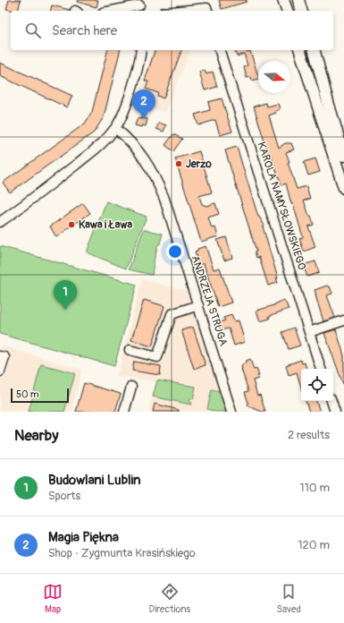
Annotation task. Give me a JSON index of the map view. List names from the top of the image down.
{
  "streets": {
    "street": ["KAROLA NAMYSŁOWSKIEGO", "ANDRZEJA STRUGA"]
  },
  "places": ["Jerzo", "Kawa i Ława"],
  "scale_bar": "50 m",
  "north": "right",
  "page": {
    "search": "Search here",
    "pins": ["2", "1"],
    "scale": "50 m",
    "heading": ["Nearby", "2 results"],
    "list": [
      {
        "mark": "1",
        "name": "Budowlani Lublin",
        "note": "Sports",
        "value": "110 m"
      },
      {
        "mark": "2",
        "name": "Magia Piękna",
        "note": "Shop · Zygmunta Krasińskiego",
        "value": "120 m"
      }
    ],
    "nav": ["Map", "Directions", "Saved"]
  }
}
